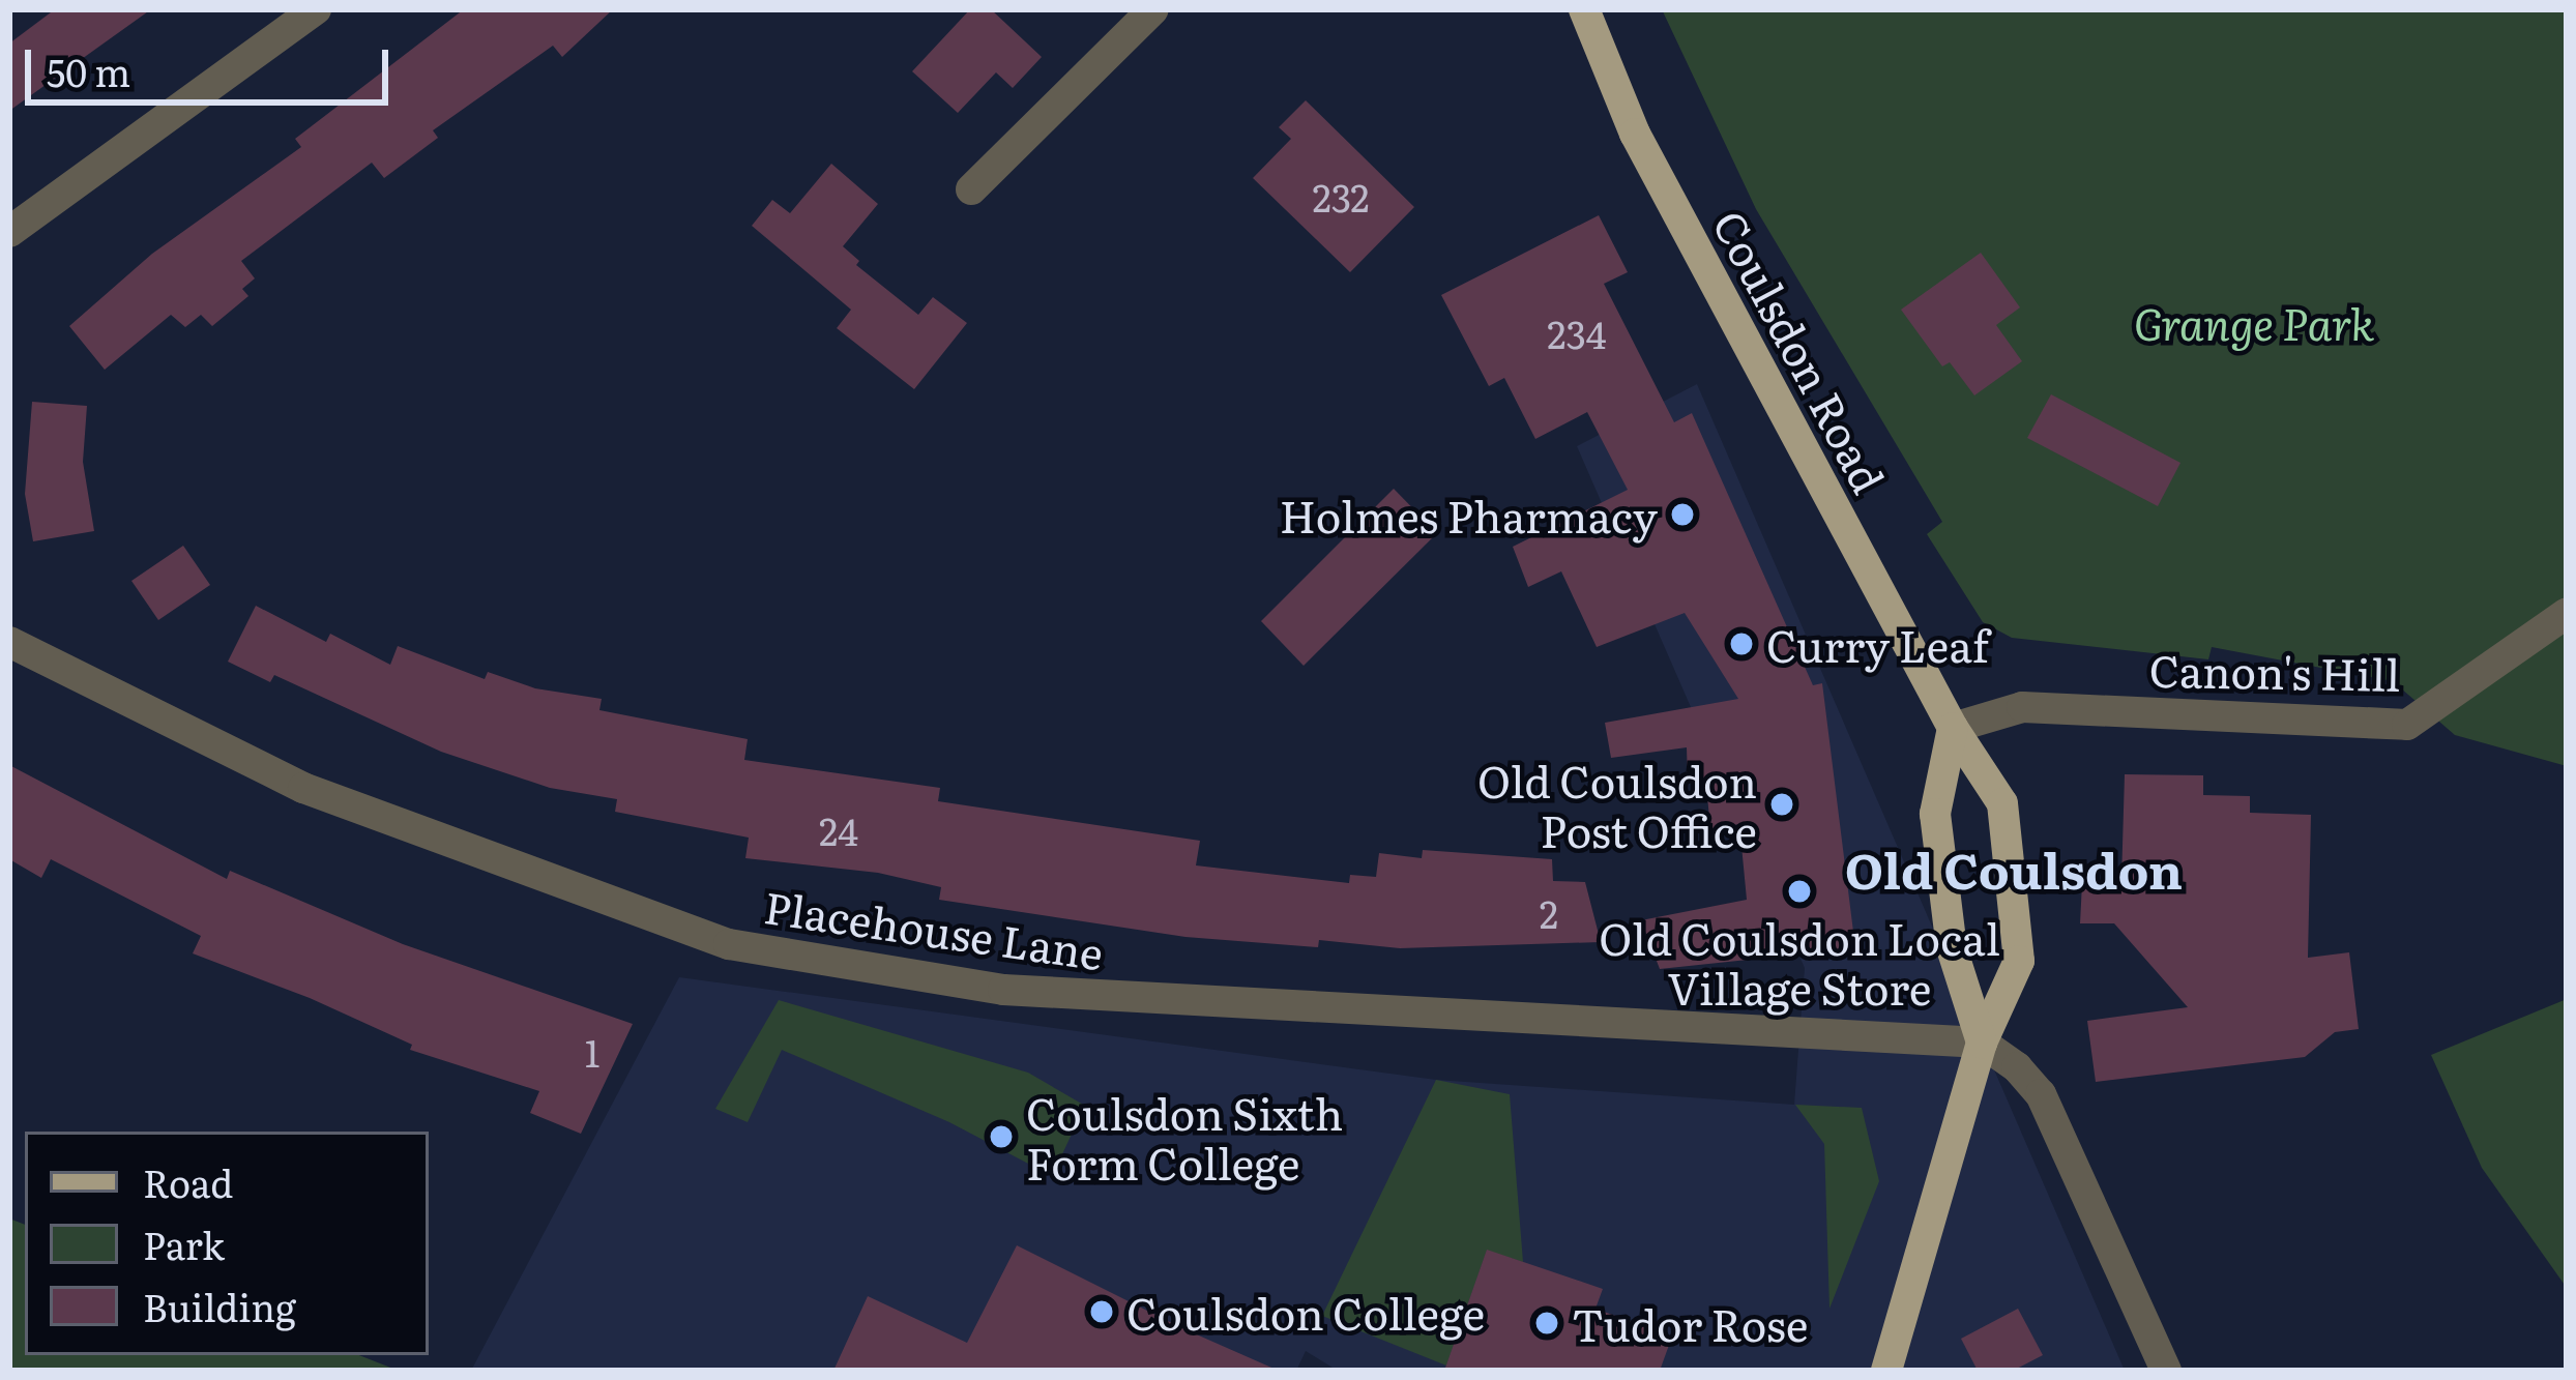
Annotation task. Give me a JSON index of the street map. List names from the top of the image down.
{
  "streets": {
    "main road": ["Coulsdon Road"],
    "street": ["Canon's Hill", "Placehouse Lane"]
  },
  "crossings": [
    ["Coulsdon Road", "Canon's Hill"],
    ["Coulsdon Road", "Placehouse Lane"]
  ],
  "districts": ["Old Coulsdon"],
  "parks": ["Grange Park"],
  "places": [
    "Holmes Pharmacy",
    "Curry Leaf",
    "Old Coulsdon Post Office",
    "Old Coulsdon Local Village Store",
    "Coulsdon Sixth Form College",
    "Coulsdon College",
    "Tudor Rose"
  ],
  "house_numbers": [
    "232",
    "234",
    "24",
    "2",
    "1"
  ],
  "legend": ["Road", "Park", "Building"],
  "scale_bar": "50 m"
}
